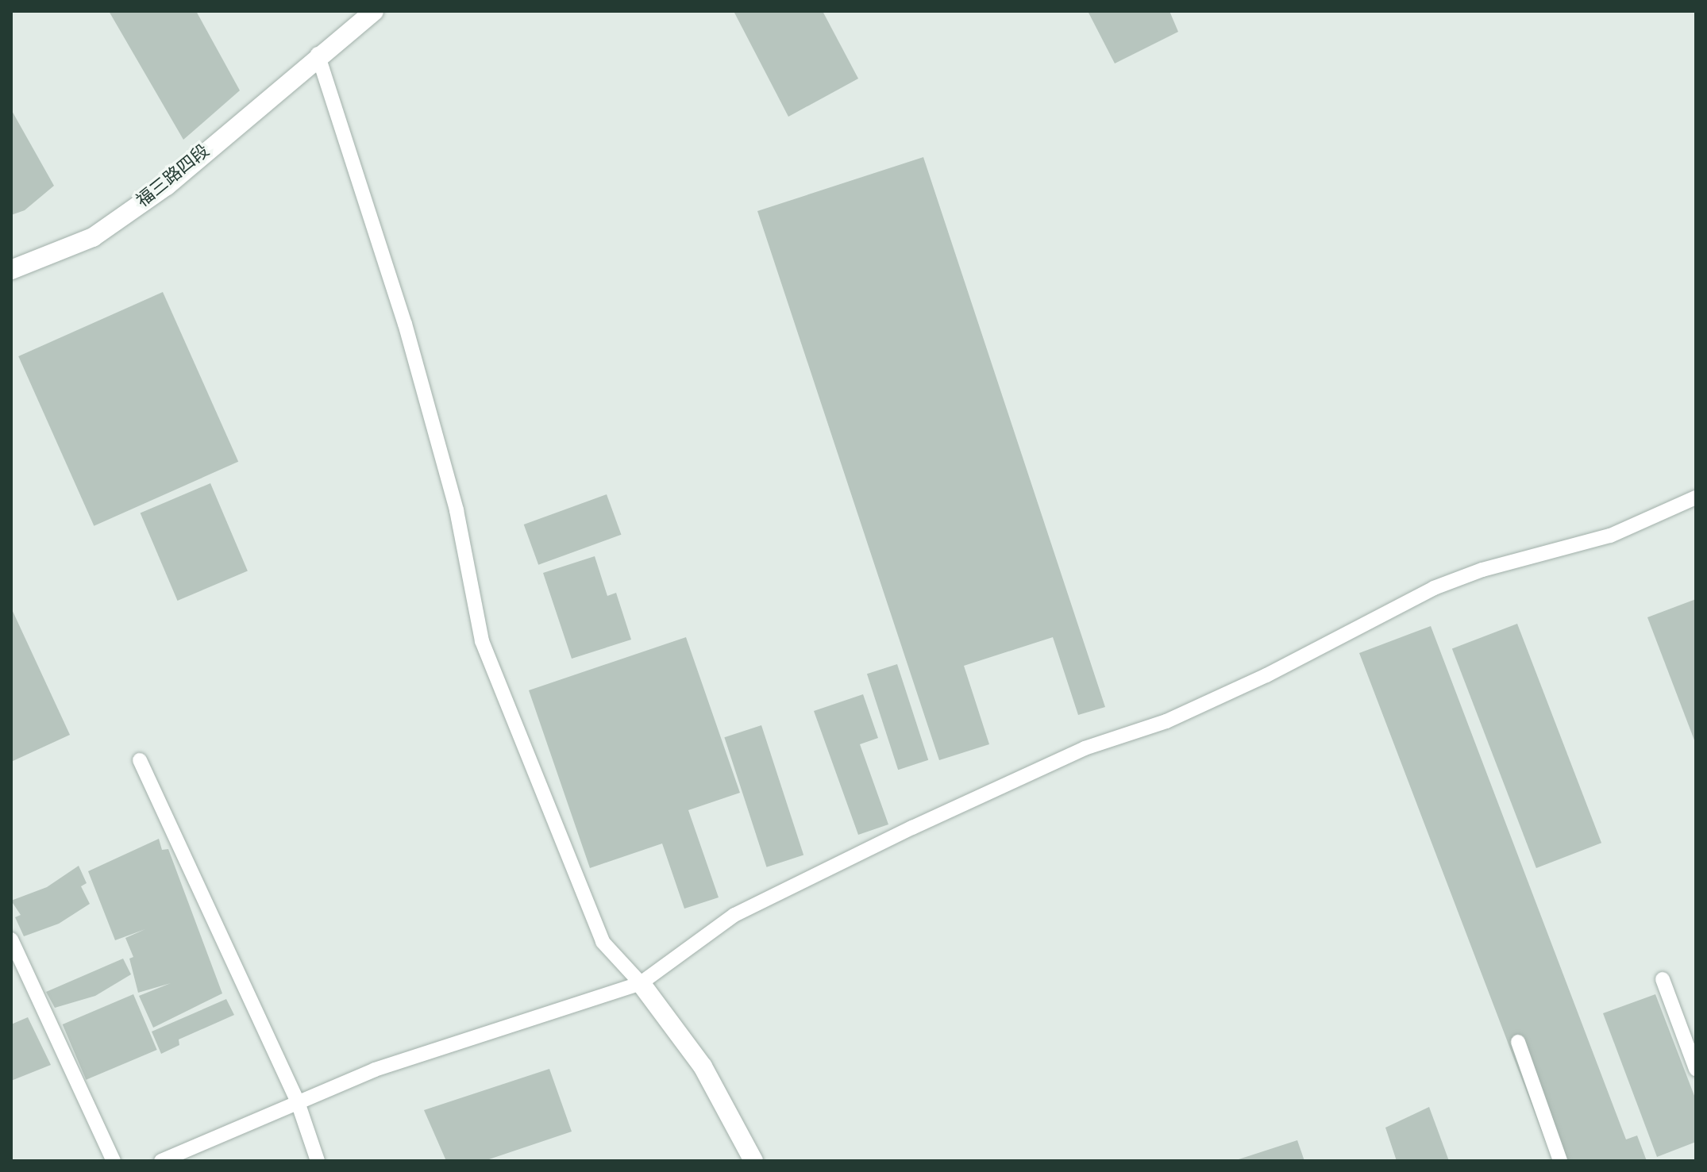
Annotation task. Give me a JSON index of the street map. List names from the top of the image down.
{
  "streets": {
    "street": ["福三路四段"]
  }
}
